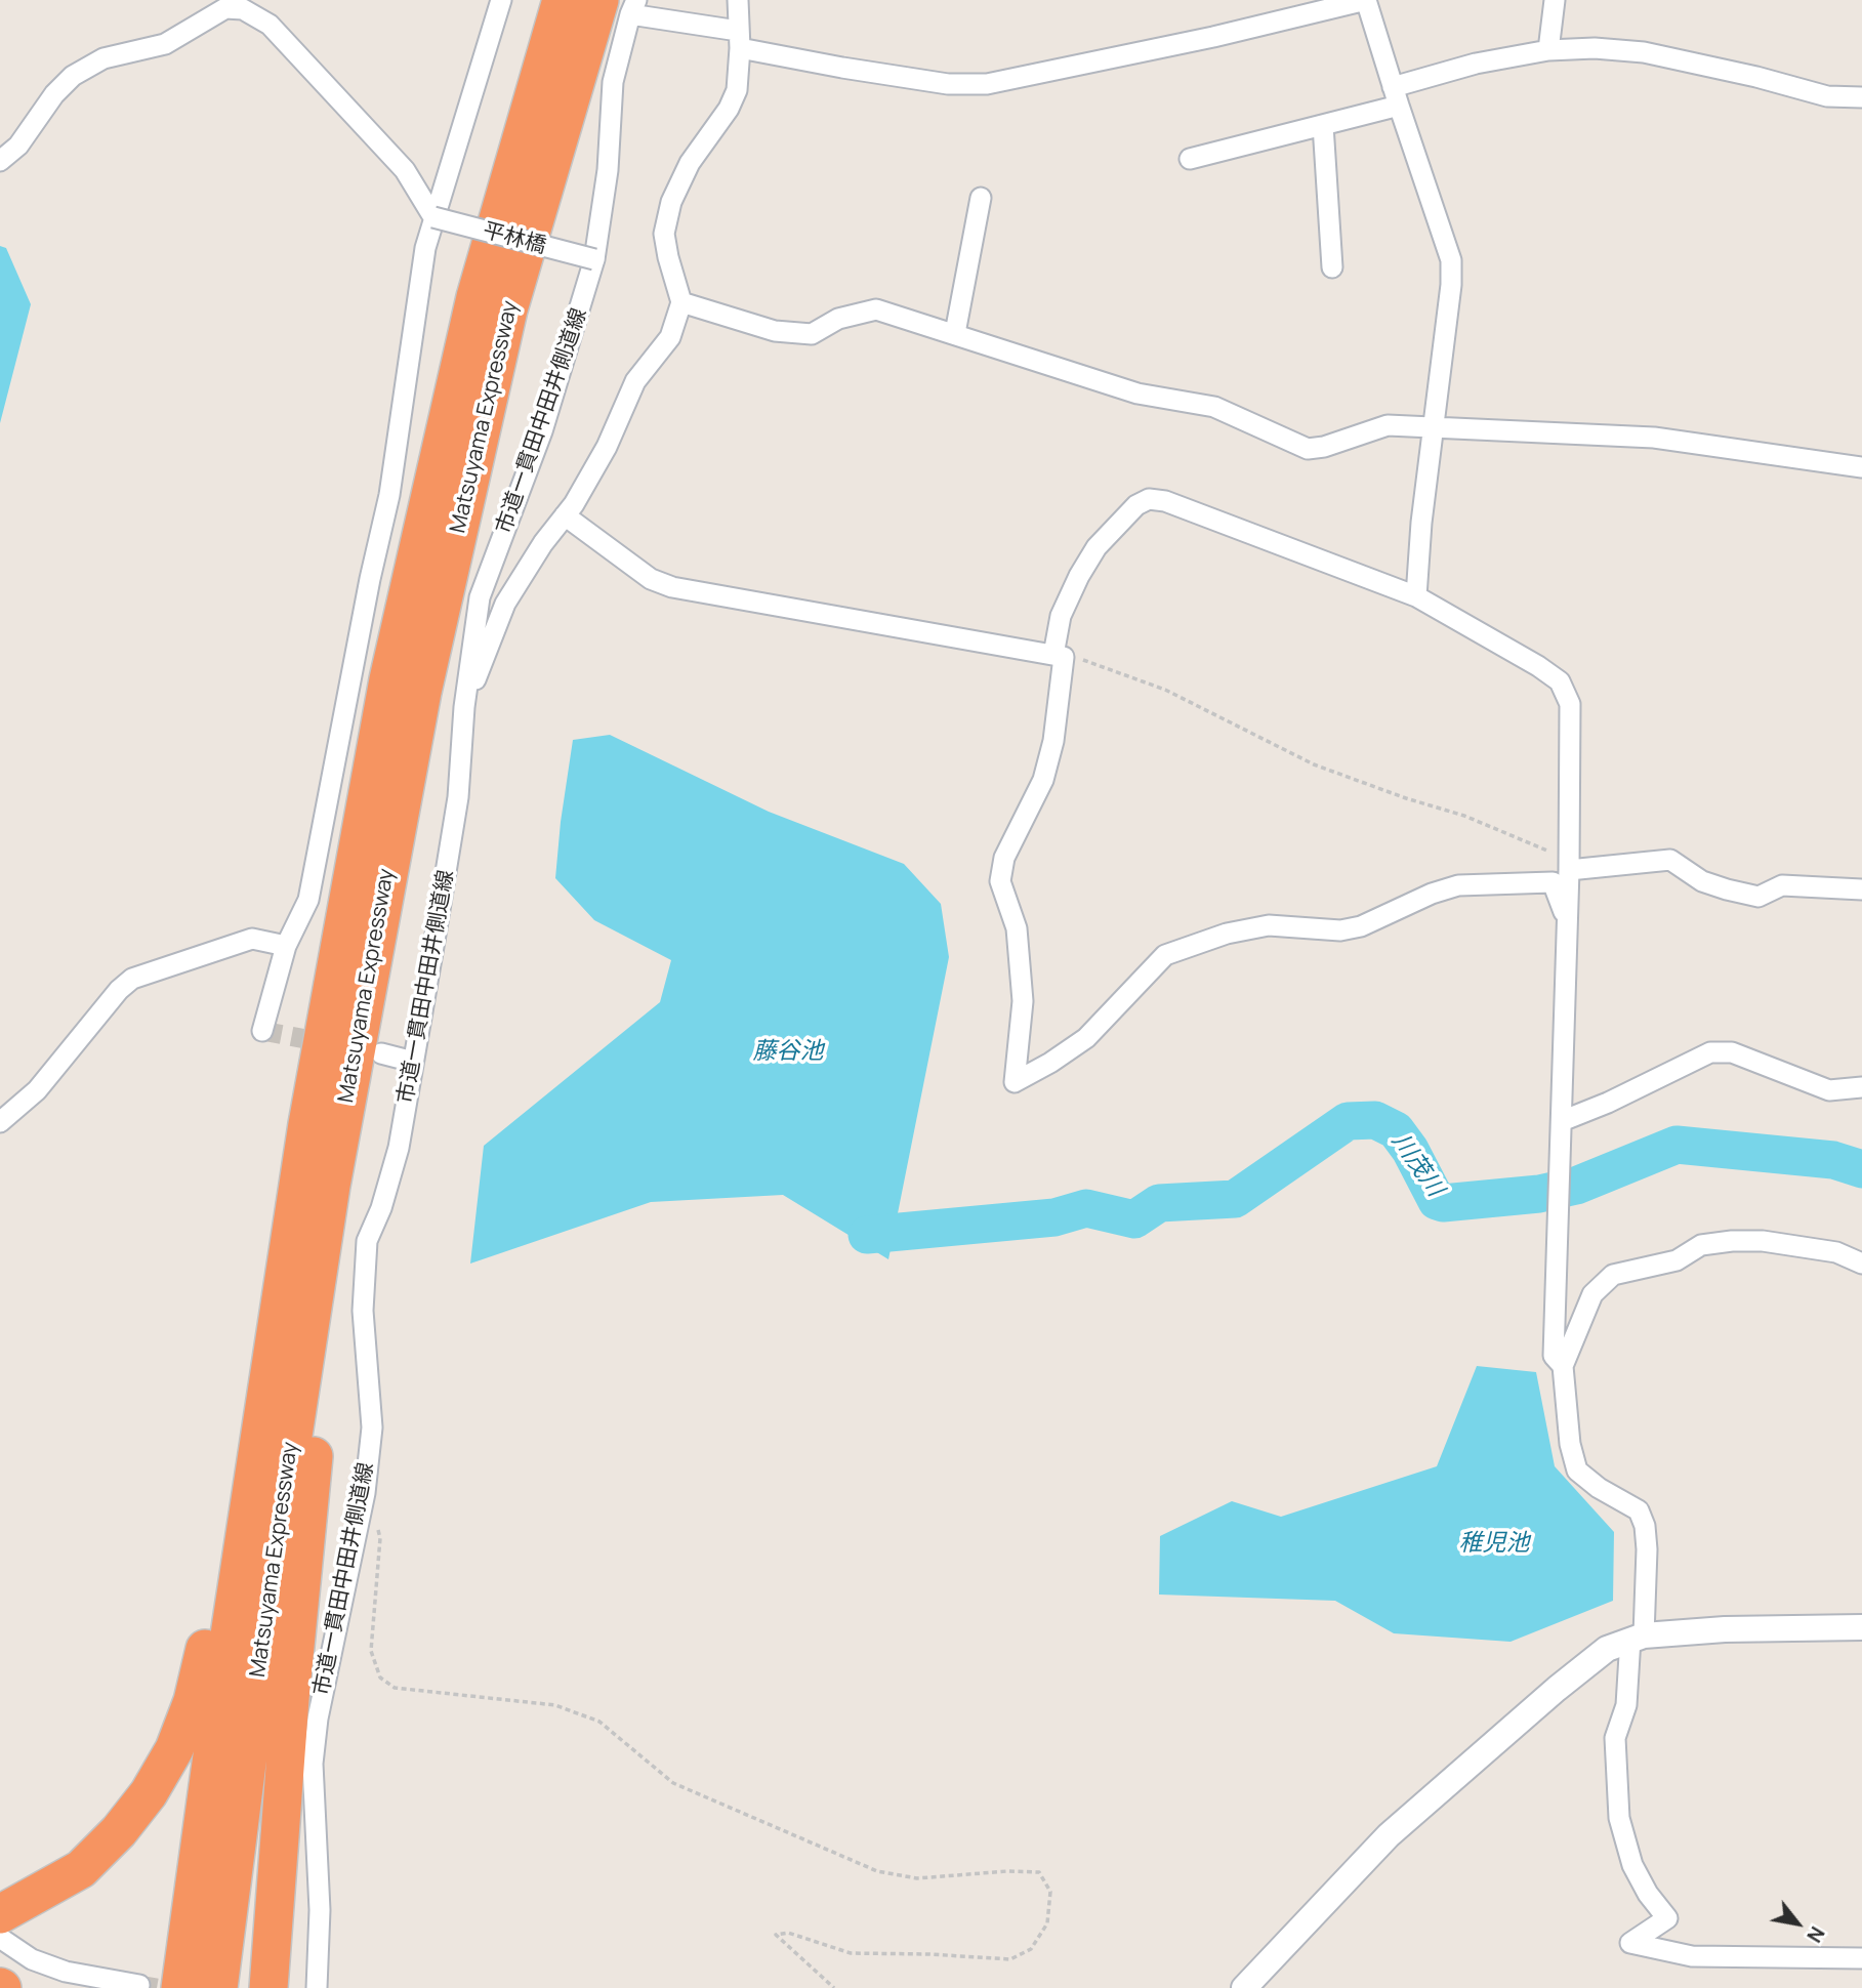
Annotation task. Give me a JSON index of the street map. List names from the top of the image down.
{
  "streets": {
    "highway": ["Matsuyama Expressway"],
    "street": ["平林橋", "市道一貫田中田井側道線"]
  },
  "crossings": [
    ["平林橋", "市道一貫田中田井側道線"],
    ["Matsuyama Expressway", "市道一貫田中田井側道線"]
  ],
  "water": ["藤谷池", "川茂川", "稚児池"],
  "north": "bottom right"
}
